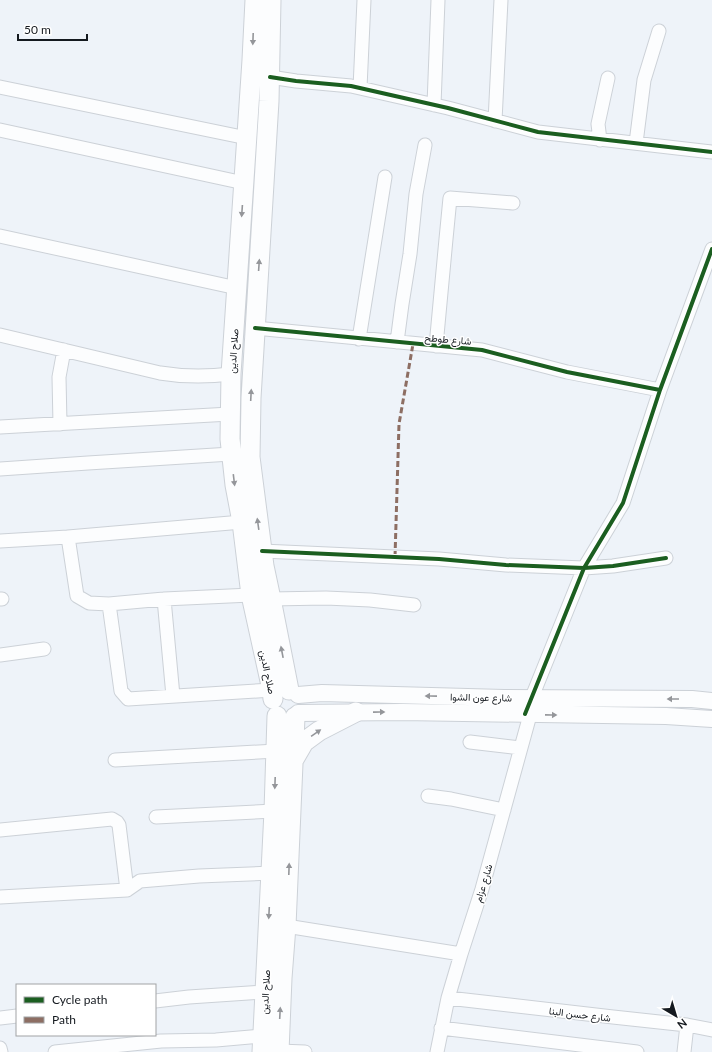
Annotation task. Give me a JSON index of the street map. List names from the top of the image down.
{
  "streets": {
    "highway": ["صلاح الدين"],
    "main road": ["شارع عون الشوا"],
    "street": ["شارع طوطح", "شارع عزام", "شارع حسن البنا"]
  },
  "crossings": [
    ["شارع طوطح", "صلاح الدين"],
    ["شارع طوطح", "شارع عزام"],
    ["صلاح الدين", "شارع عون الشوا"],
    ["شارع عون الشوا", "شارع عزام"],
    ["شارع عزام", "شارع حسن البنا"]
  ],
  "legend": ["Cycle path", "Path"],
  "scale_bar": "50 m",
  "north": "bottom right"
}
